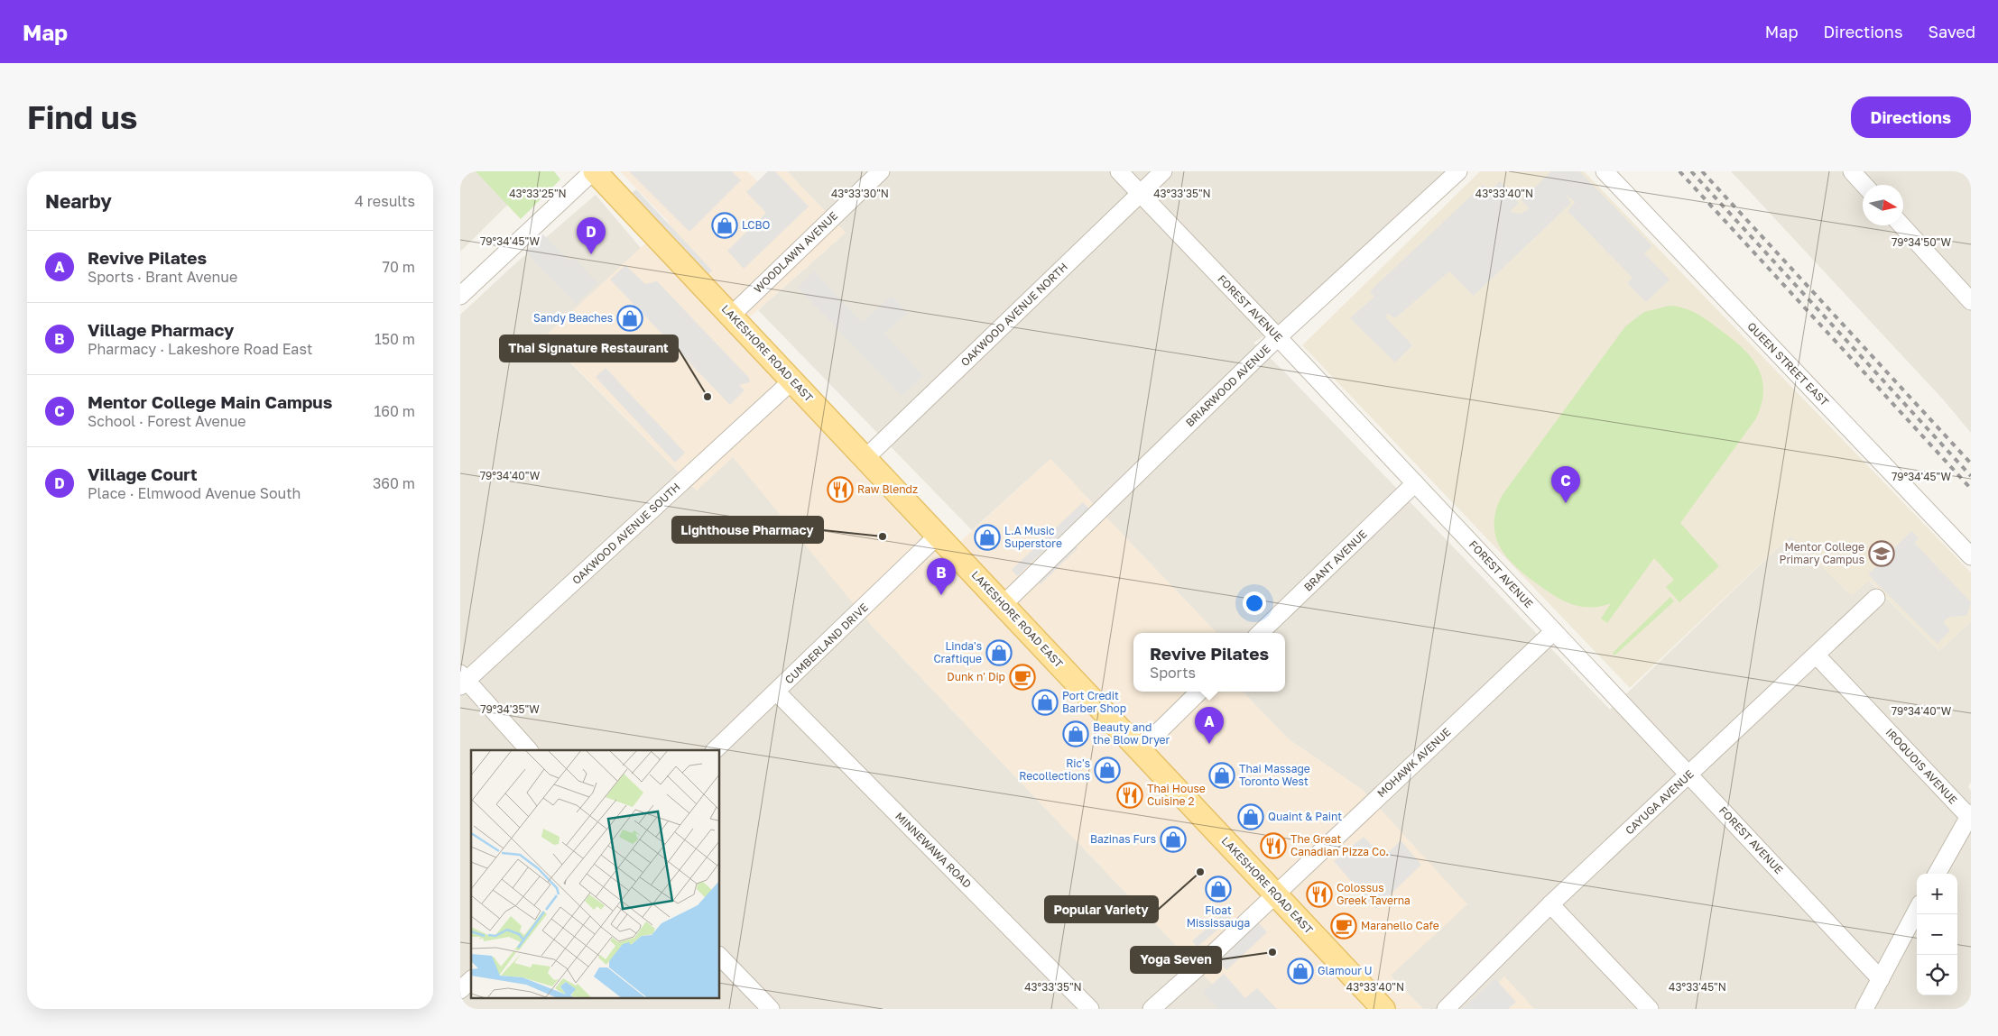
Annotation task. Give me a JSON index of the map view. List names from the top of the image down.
{
  "streets": {
    "main road": ["LAKESHORE ROAD EAST"],
    "street": [
      "WOODLAWN AVENUE",
      "FOREST AVENUE",
      "OAKWOOD AVENUE NORTH",
      "QUEEN STREET EAST",
      "BRIARWOOD AVENUE",
      "OAKWOOD AVENUE SOUTH",
      "BRANT AVENUE",
      "CUMBERLAND DRIVE",
      "MOHAWK AVENUE",
      "IROQUOIS AVENUE",
      "CAYUGA AVENUE",
      "MINNEWAWA ROAD"
    ]
  },
  "crossings": [
    ["WOODLAWN AVENUE", "LAKESHORE ROAD EAST"],
    ["FOREST AVENUE", "OAKWOOD AVENUE NORTH"],
    ["FOREST AVENUE", "BRIARWOOD AVENUE"],
    ["FOREST AVENUE", "BRANT AVENUE"],
    ["FOREST AVENUE", "MOHAWK AVENUE"],
    ["FOREST AVENUE", "CAYUGA AVENUE"],
    ["OAKWOOD AVENUE NORTH", "LAKESHORE ROAD EAST"],
    ["LAKESHORE ROAD EAST", "BRIARWOOD AVENUE"],
    ["LAKESHORE ROAD EAST", "OAKWOOD AVENUE SOUTH"],
    ["LAKESHORE ROAD EAST", "CUMBERLAND DRIVE"],
    ["LAKESHORE ROAD EAST", "MOHAWK AVENUE"],
    ["CUMBERLAND DRIVE", "MINNEWAWA ROAD"],
    ["IROQUOIS AVENUE", "CAYUGA AVENUE"]
  ],
  "places": {
    "shop": [
      "LCBO",
      "Sandy Beaches",
      "L.A Music Superstore",
      "Linda's Craftique",
      "Port Credit Barber Shop",
      "Beauty and the Blow Dryer",
      "Ric's Recollections",
      "Thai Massage Toronto West",
      "Quaint & Paint",
      "Bazinas Furs",
      "Float Mississauga",
      "Glamour U"
    ],
    "other": [
      "Thai Signature Restaurant",
      "Lighthouse Pharmacy",
      "Popular Variety",
      "Yoga Seven"
    ],
    "restaurant": [
      "Raw Blendz",
      "Thai House Cuisine 2",
      "The Great Canadian Pizza Co.",
      "Colossus Greek Taverna"
    ],
    "school or university": ["Mentor College Primary Campus"],
    "cafe": ["Dunk n' Dip", "Maranello Cafe"]
  },
  "north": "right",
  "page": {
    "header": "Map",
    "nav": ["Map", "Directions", "Saved"],
    "buttons": "Directions",
    "title": "Find us",
    "heading": ["Nearby", "4 results"],
    "pins": [
      "D",
      "C",
      "B",
      "A"
    ],
    "list": [
      {
        "mark": "A",
        "name": "Revive Pilates",
        "note": "Sports · Brant Avenue",
        "value": "70 m"
      },
      {
        "mark": "B",
        "name": "Village Pharmacy",
        "note": "Pharmacy · Lakeshore Road East",
        "value": "150 m"
      },
      {
        "mark": "C",
        "name": "Mentor College Main Campus",
        "note": "School · Forest Avenue",
        "value": "160 m"
      },
      {
        "mark": "D",
        "name": "Village Court",
        "note": "Place · Elmwood Avenue South",
        "value": "360 m"
      }
    ],
    "popup": ["Revive Pilates", "Sports"],
    "map_buttons": ["+", "−"]
  },
  "coordinates": [
    "43°33'25\"N",
    "43°33'30\"N",
    "43°33'35\"N",
    "43°33'40\"N",
    "79°34'45\"W",
    "79°34'50\"W",
    "79°34'40\"W",
    "79°34'35\"W",
    "43°33'45\"N"
  ]
}
